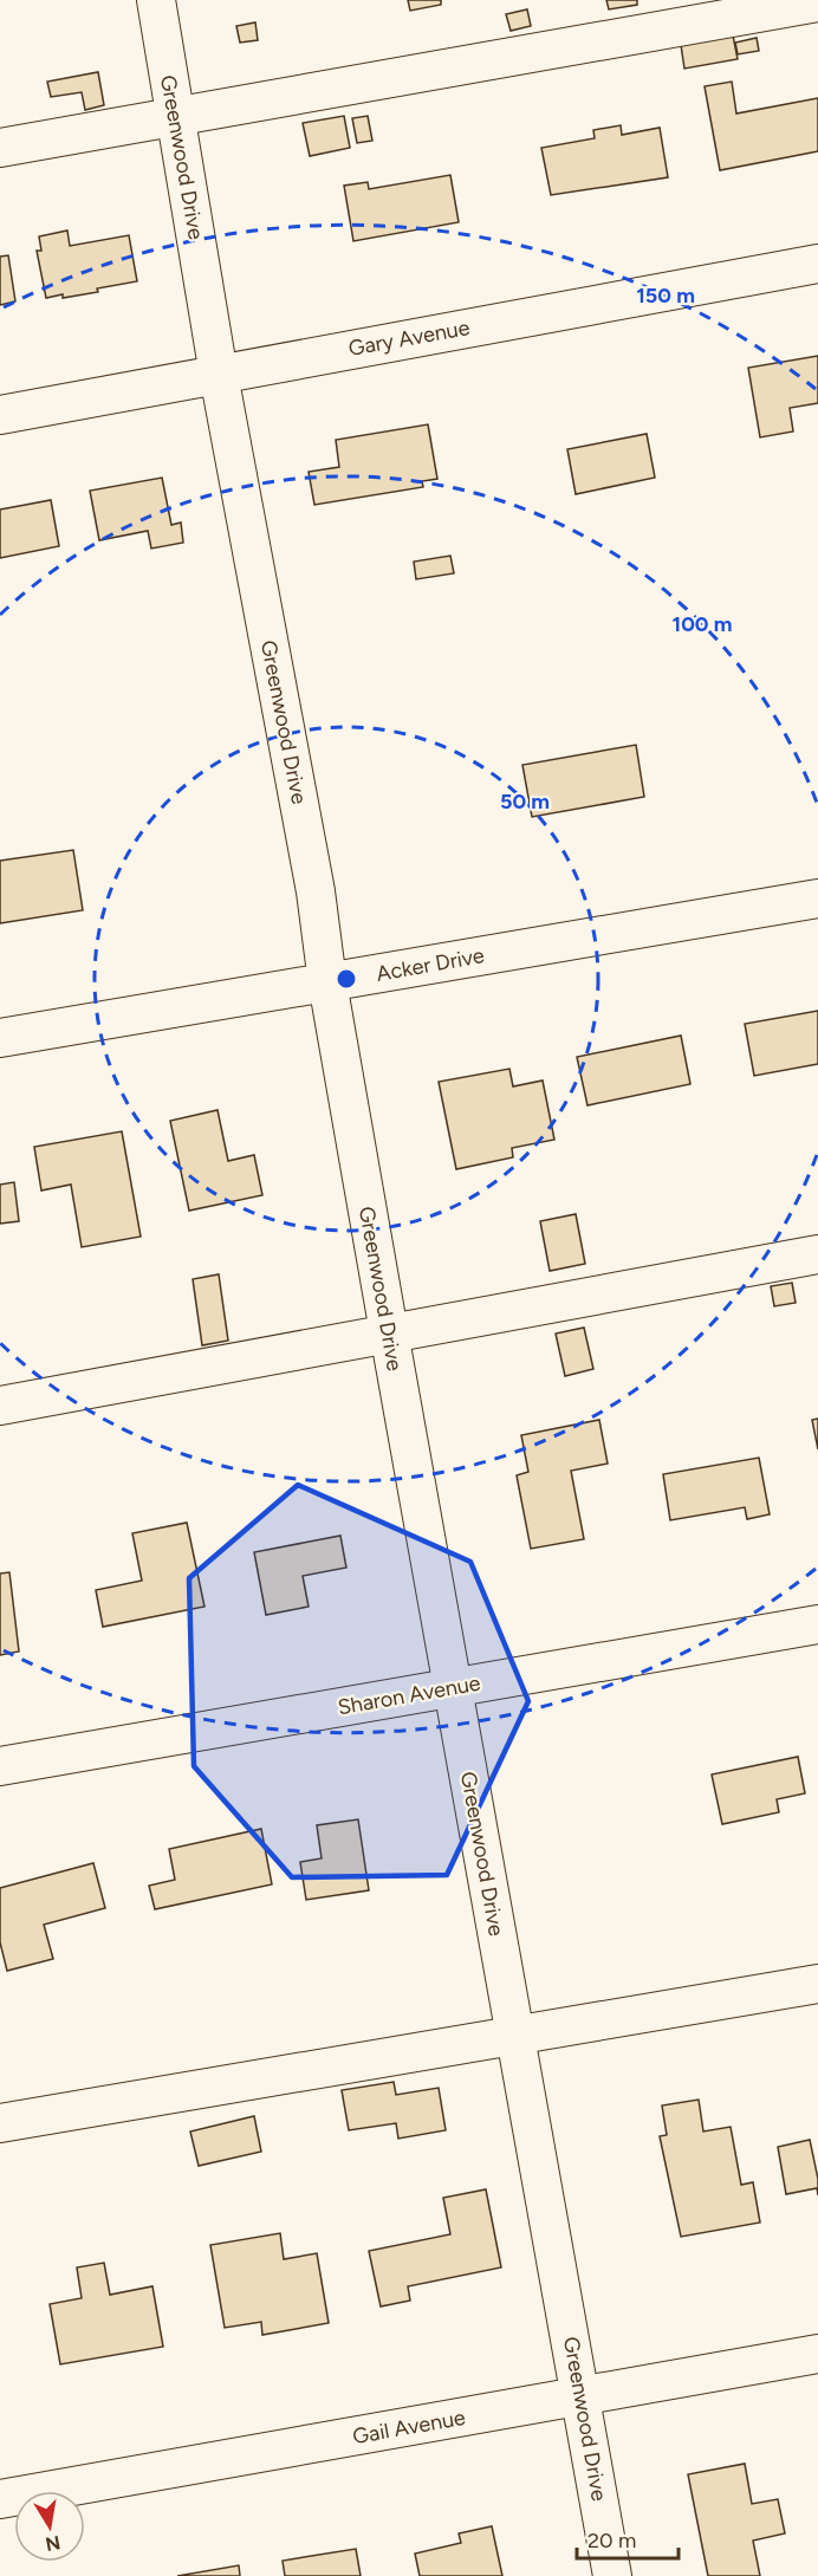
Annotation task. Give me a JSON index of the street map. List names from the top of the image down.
{
  "streets": {
    "street": [
      "Greenwood Drive",
      "Gary Avenue",
      "Acker Drive",
      "Sharon Avenue",
      "Gail Avenue"
    ]
  },
  "crossings": [
    ["Greenwood Drive", "Gary Avenue"],
    ["Greenwood Drive", "Acker Drive"],
    ["Greenwood Drive", "Sharon Avenue"],
    ["Greenwood Drive", "Gail Avenue"]
  ],
  "scale_bar": "20 m",
  "north": "bottom",
  "rings": ["150 m", "100 m", "50 m"]
}
